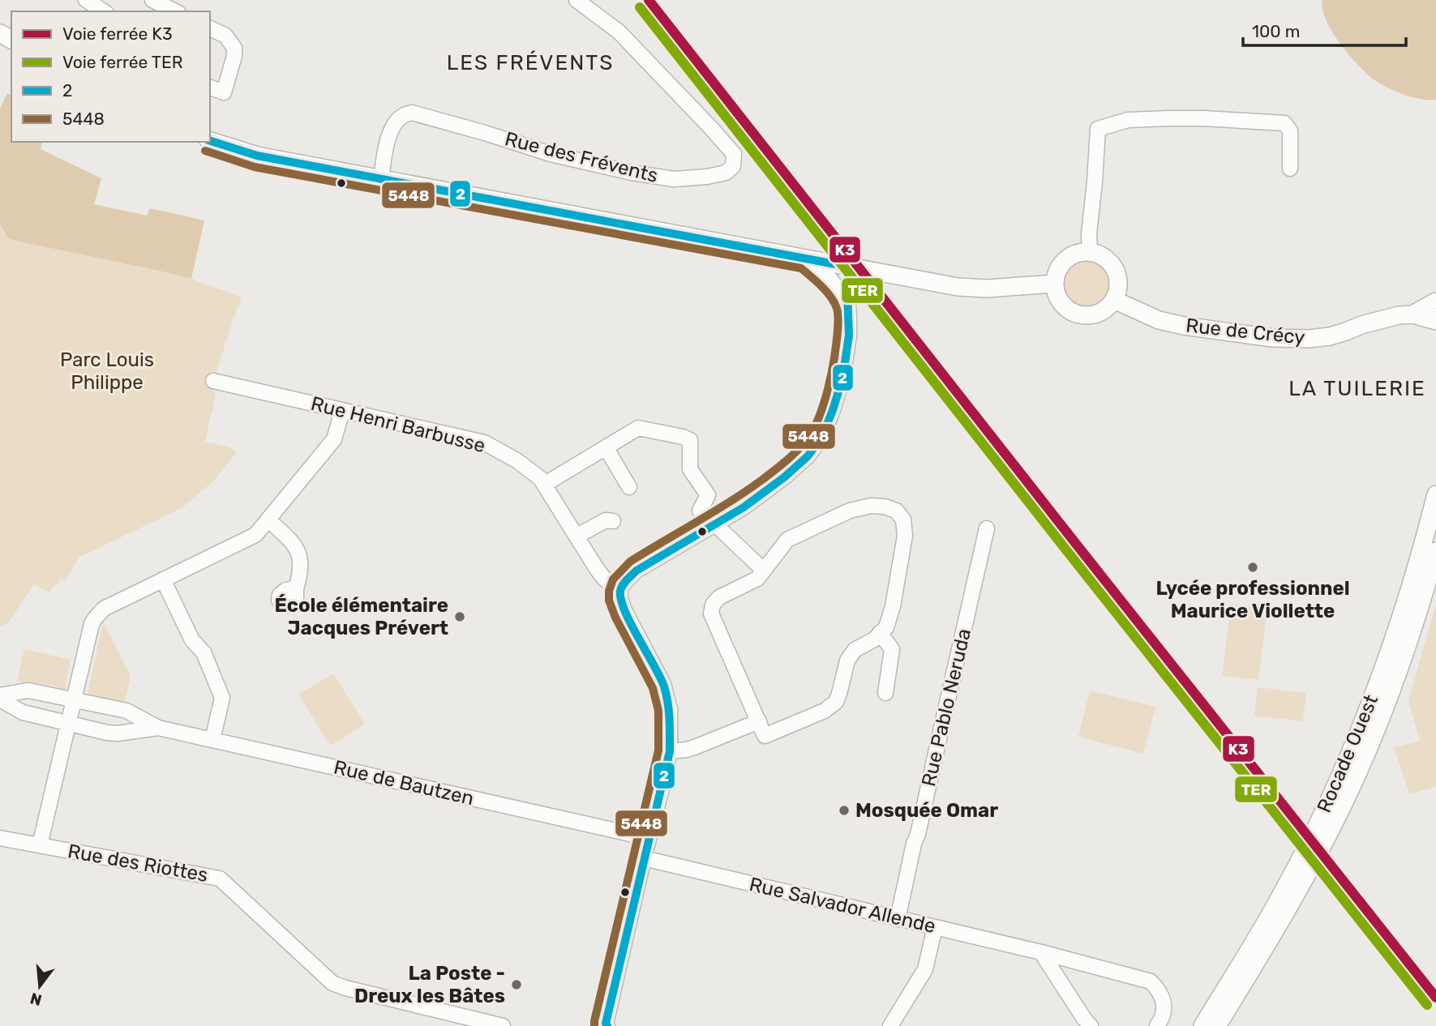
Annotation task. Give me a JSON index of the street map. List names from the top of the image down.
{
  "streets": {
    "main road": ["Rue de Crécy", "Rocade Ouest"],
    "street": [
      "Rue des Frévents",
      "Rue Henri Barbusse",
      "Rue Pablo Neruda",
      "Rue de Bautzen",
      "Rue des Riottes",
      "Rue Salvador Allende"
    ]
  },
  "crossings": [
    ["Rue Pablo Neruda", "Rue Salvador Allende"]
  ],
  "districts": ["LES FRÉVENTS", "LA TUILERIE"],
  "parks": ["Parc Louis Philippe"],
  "places": [
    "Lycée professionnel Maurice Viollette",
    "École élémentaire Jacques Prévert",
    "Mosquée Omar",
    "La Poste - Dreux les Bâtes"
  ],
  "lines": [
    "rail line K3",
    "rail line TER",
    "transit line 2",
    "transit line 5448"
  ],
  "legend": [
    "Voie ferrée K3",
    "Voie ferrée TER",
    "2",
    "5448"
  ],
  "scale_bar": "100 m",
  "north": "bottom"
}
